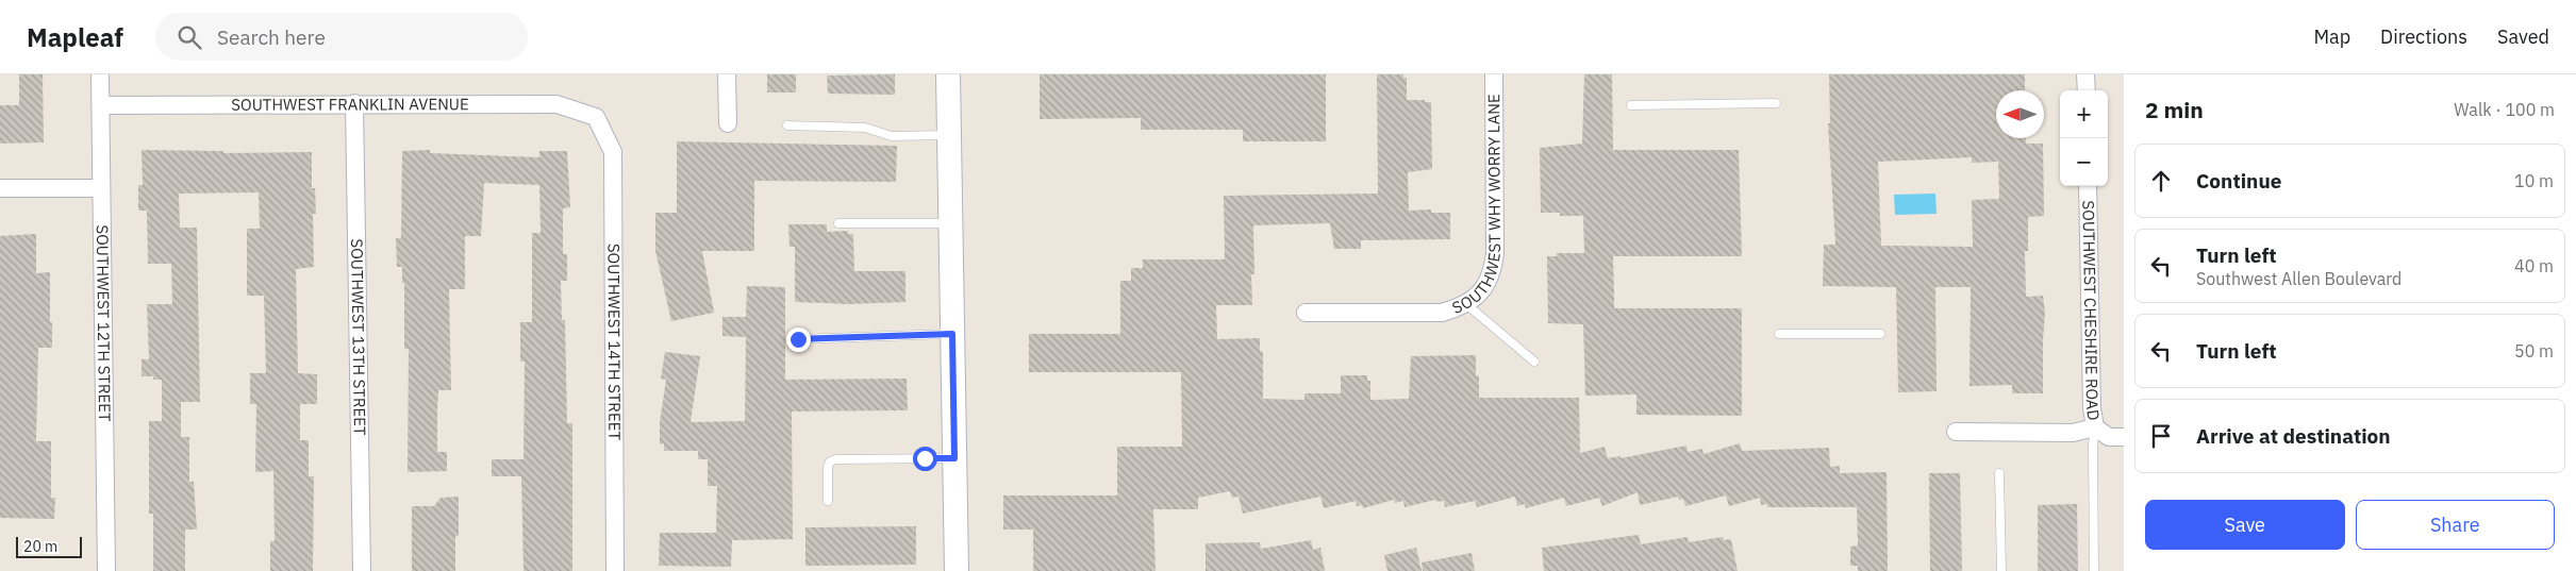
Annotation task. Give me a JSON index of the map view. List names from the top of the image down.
{
  "streets": {
    "street": [
      "SOUTHWEST FRANKLIN AVENUE",
      "SOUTHWEST WHY WORRY LANE",
      "SOUTHWEST CHESHIRE ROAD",
      "SOUTHWEST 12TH STREET",
      "SOUTHWEST 13TH STREET",
      "SOUTHWEST 14TH STREET"
    ]
  },
  "crossings": [
    ["SOUTHWEST FRANKLIN AVENUE", "SOUTHWEST 12TH STREET"],
    ["SOUTHWEST FRANKLIN AVENUE", "SOUTHWEST 13TH STREET"],
    ["SOUTHWEST FRANKLIN AVENUE", "SOUTHWEST 14TH STREET"]
  ],
  "scale_bar": "20 m",
  "north": "left",
  "page": {
    "header": "Mapleaf",
    "search": "Search here",
    "nav": ["Map", "Directions", "Saved"],
    "heading": ["2 min", "Walk · 100 m"],
    "map_buttons": ["+", "−"],
    "list": [
      ["Continue", "10 m"],
      ["Turn left", "Southwest Allen Boulevard", "40 m"],
      ["Turn left", "50 m"],
      "Arrive at destination"
    ],
    "buttons": ["Save", "Share"],
    "scale": "20 m"
  }
}
